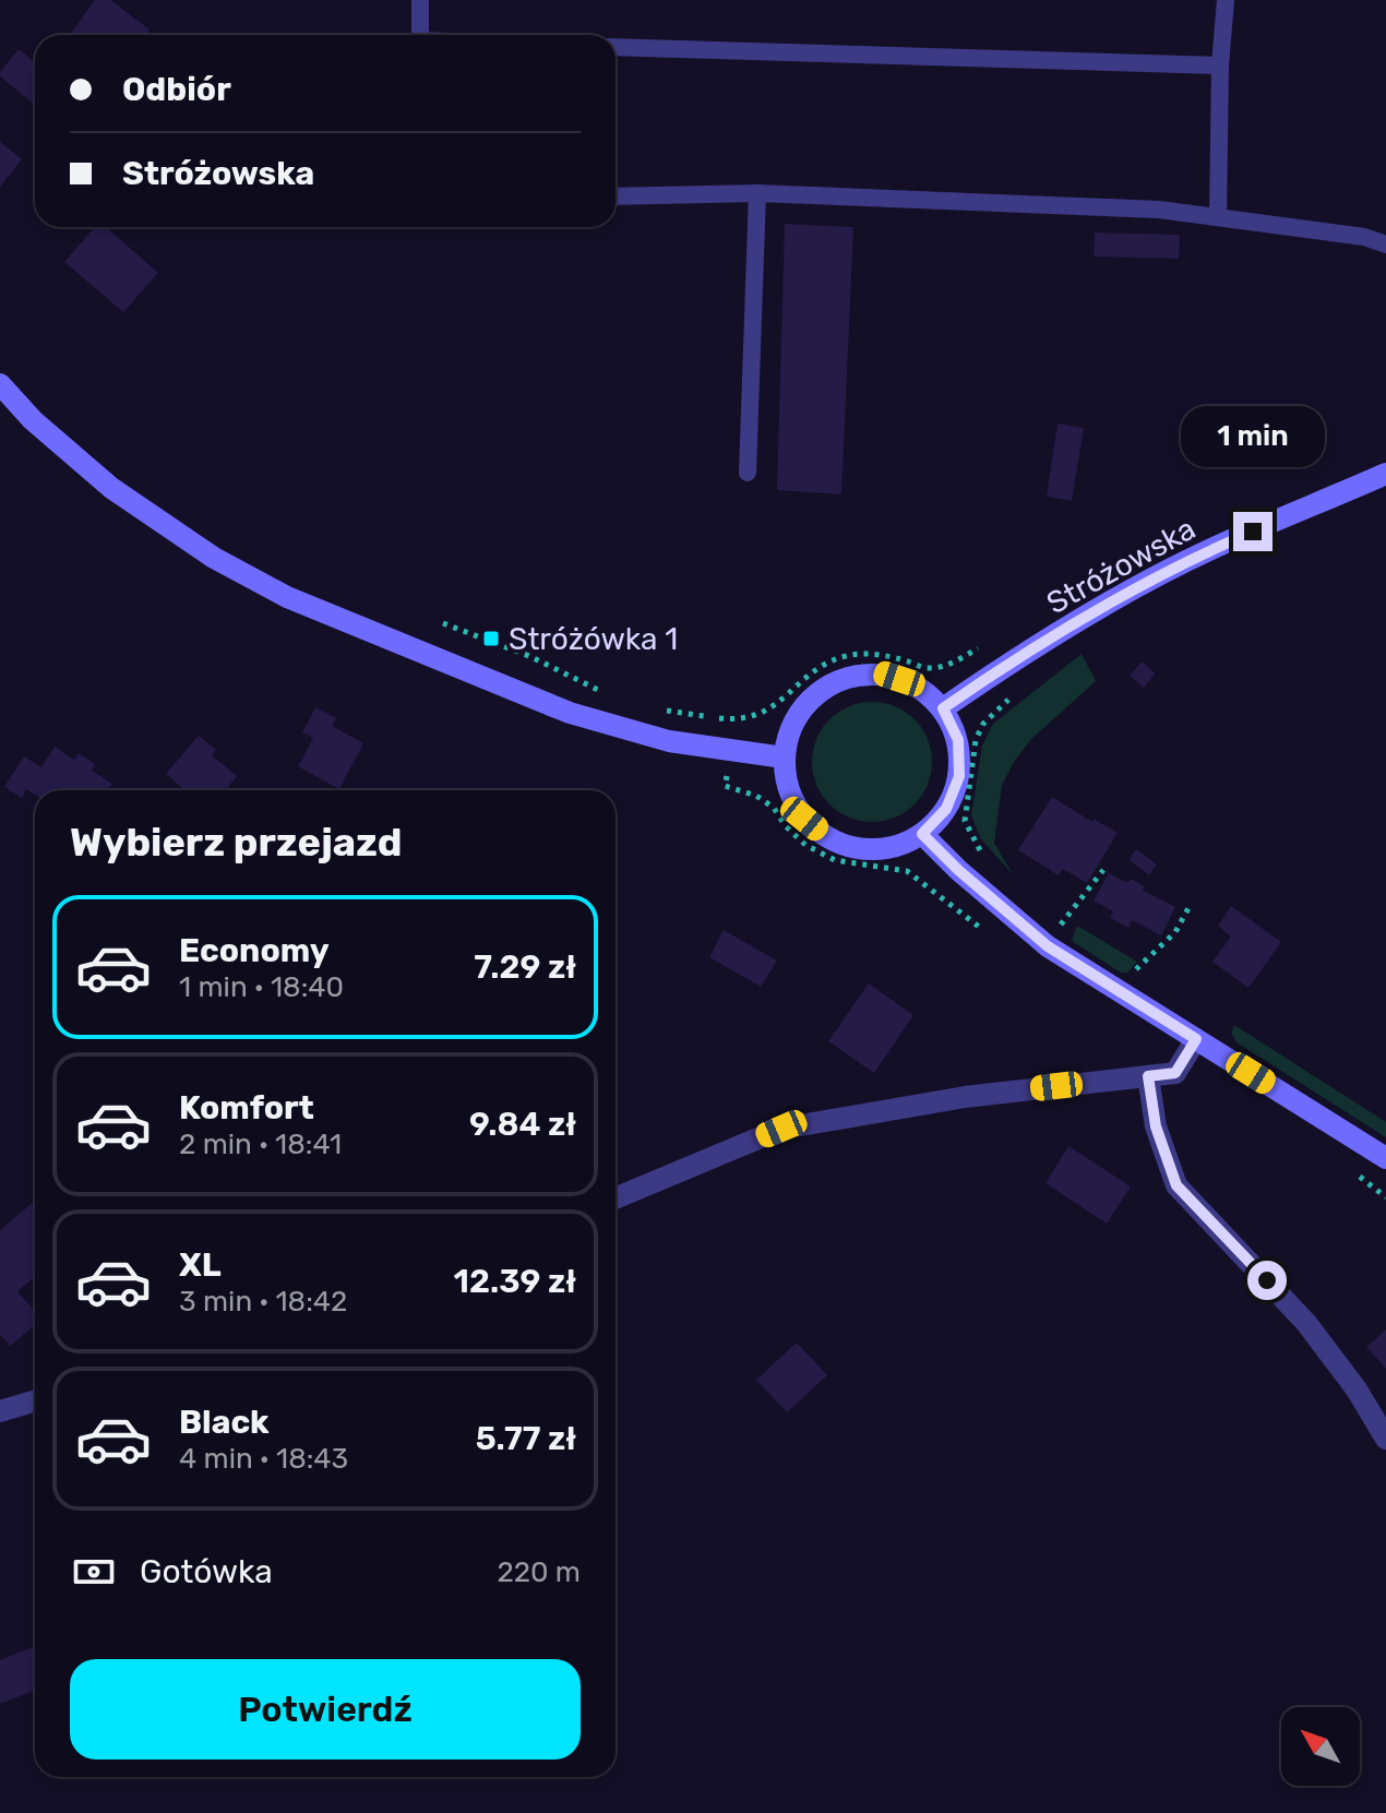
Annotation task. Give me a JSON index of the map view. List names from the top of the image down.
{
  "streets": {
    "main road": ["Stróżowska"]
  },
  "places": {
    "transit": ["Stróżówka 1"]
  },
  "north": "top left",
  "page": {
    "banner": ["Odbiór", "Stróżowska"],
    "bubble": "1 min",
    "heading": "Wybierz przejazd",
    "list": [
      {
        "name": "Economy",
        "note": "1 min · 18:40",
        "value": "7.29 zł"
      },
      {
        "name": "Komfort",
        "note": "2 min · 18:41",
        "value": "9.84 zł"
      },
      {
        "name": "XL",
        "note": "3 min · 18:42",
        "value": "12.39 zł"
      },
      {
        "name": "Black",
        "note": "4 min · 18:43",
        "value": "5.77 zł"
      }
    ],
    "pay": ["Gotówka", "220 m"],
    "buttons": "Potwierdź"
  }
}
